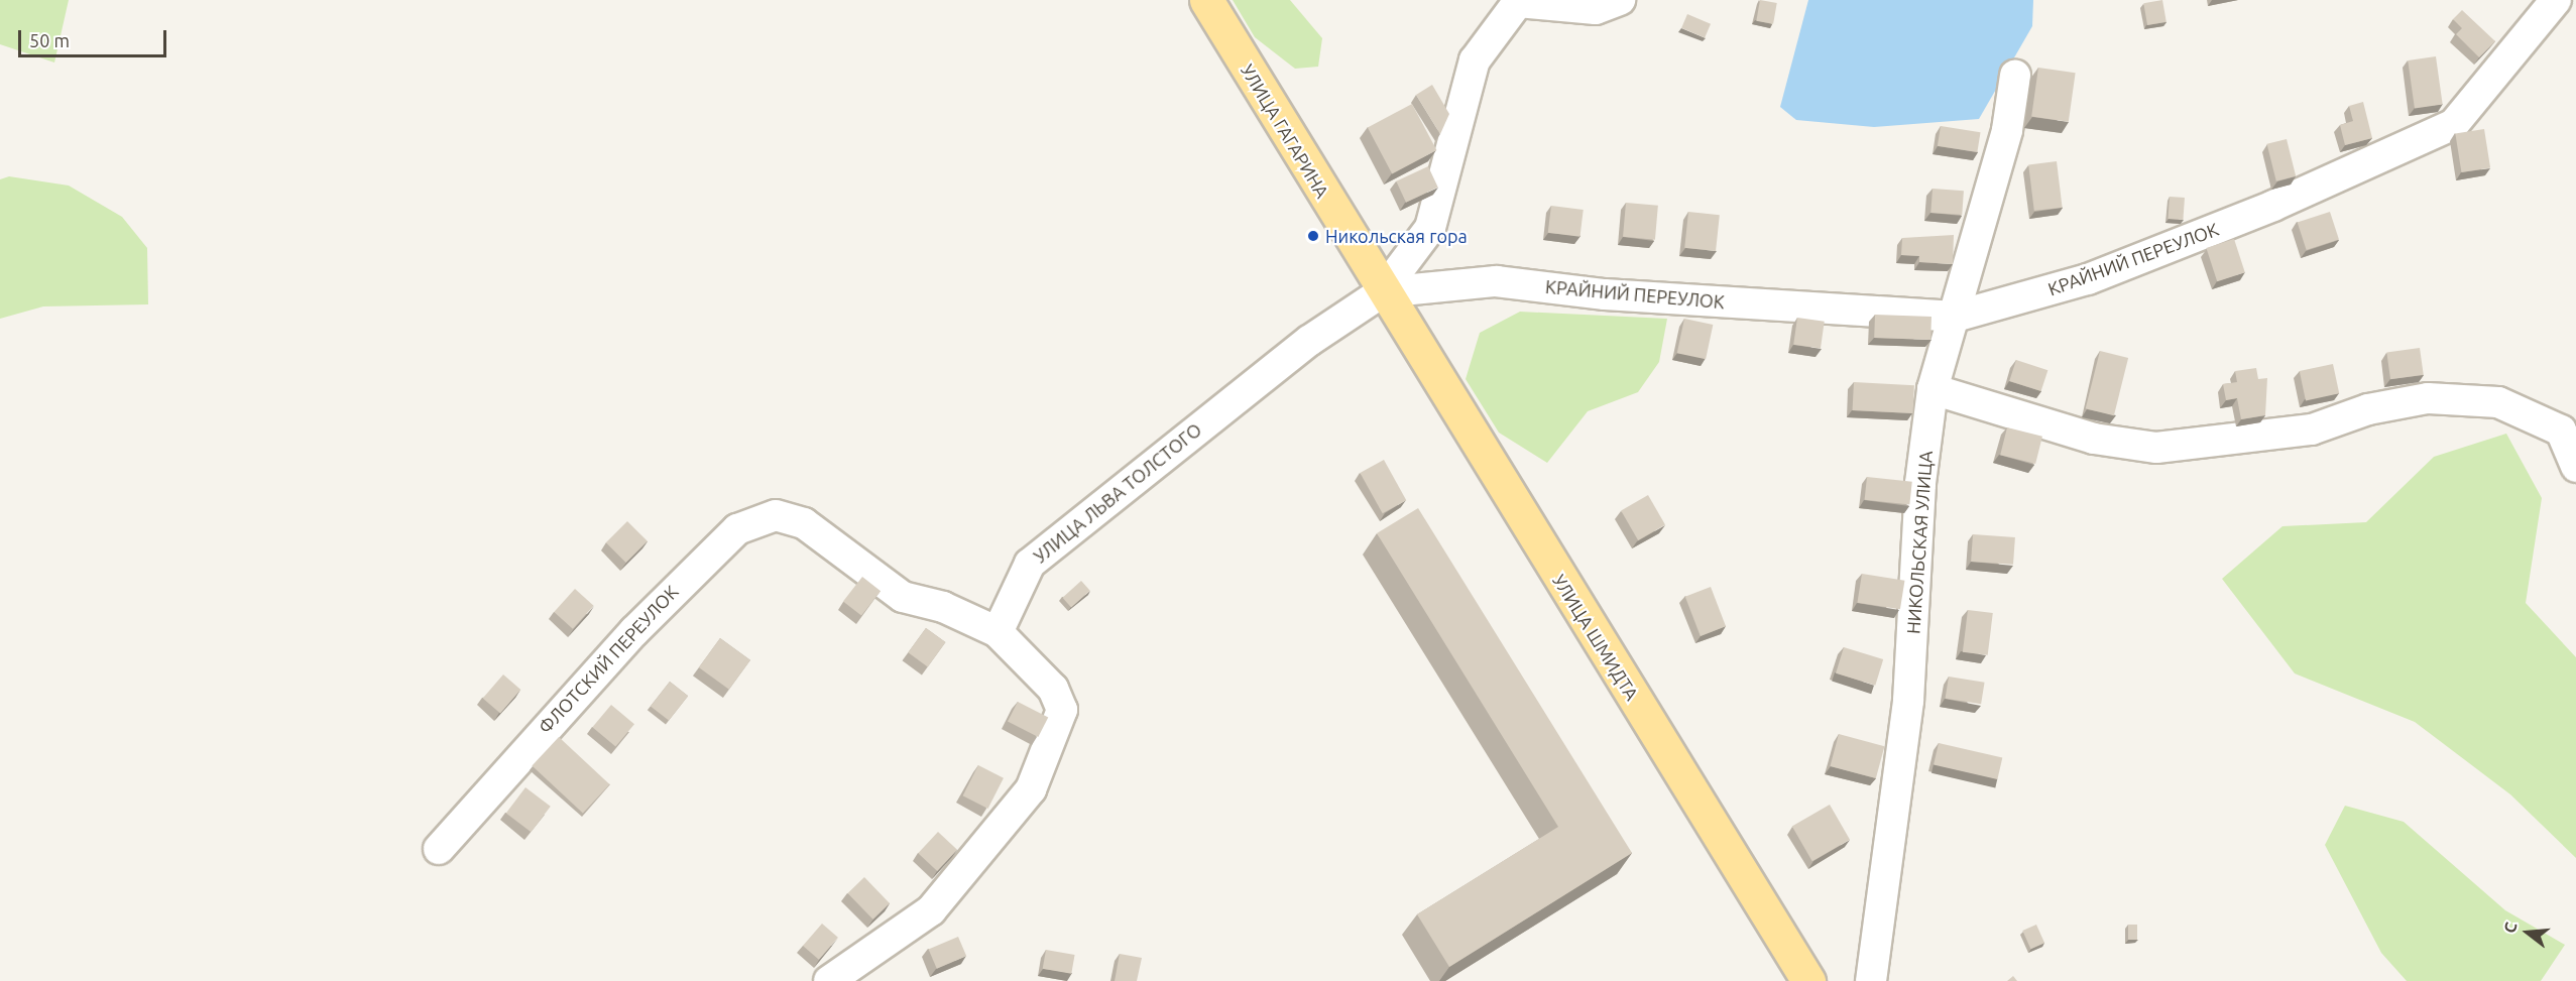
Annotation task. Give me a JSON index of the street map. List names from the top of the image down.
{
  "streets": {
    "main road": ["УЛИЦА ГАГАРИНА", "УЛИЦА ШМИДТА"],
    "street": [
      "КРАЙНИЙ ПЕРЕУЛОК",
      "УЛИЦА ЛЬВА ТОЛСТОГО",
      "НИКОЛЬСКАЯ УЛИЦА",
      "ФЛОТСКИЙ ПЕРЕУЛОК"
    ]
  },
  "crossings": [
    ["УЛИЦА ГАГАРИНА", "КРАЙНИЙ ПЕРЕУЛОК"],
    ["УЛИЦА ГАГАРИНА", "УЛИЦА ЛЬВА ТОЛСТОГО"],
    ["УЛИЦА ГАГАРИНА", "УЛИЦА ШМИДТА"],
    ["КРАЙНИЙ ПЕРЕУЛОК", "УЛИЦА ЛЬВА ТОЛСТОГО"],
    ["КРАЙНИЙ ПЕРЕУЛОК", "НИКОЛЬСКАЯ УЛИЦА"],
    ["КРАЙНИЙ ПЕРЕУЛОК", "УЛИЦА ШМИДТА"],
    ["УЛИЦА ЛЬВА ТОЛСТОГО", "УЛИЦА ШМИДТА"],
    ["УЛИЦА ЛЬВА ТОЛСТОГО", "ФЛОТСКИЙ ПЕРЕУЛОК"]
  ],
  "places": ["Никольская гора"],
  "scale_bar": "50 m",
  "north": "left"
}
